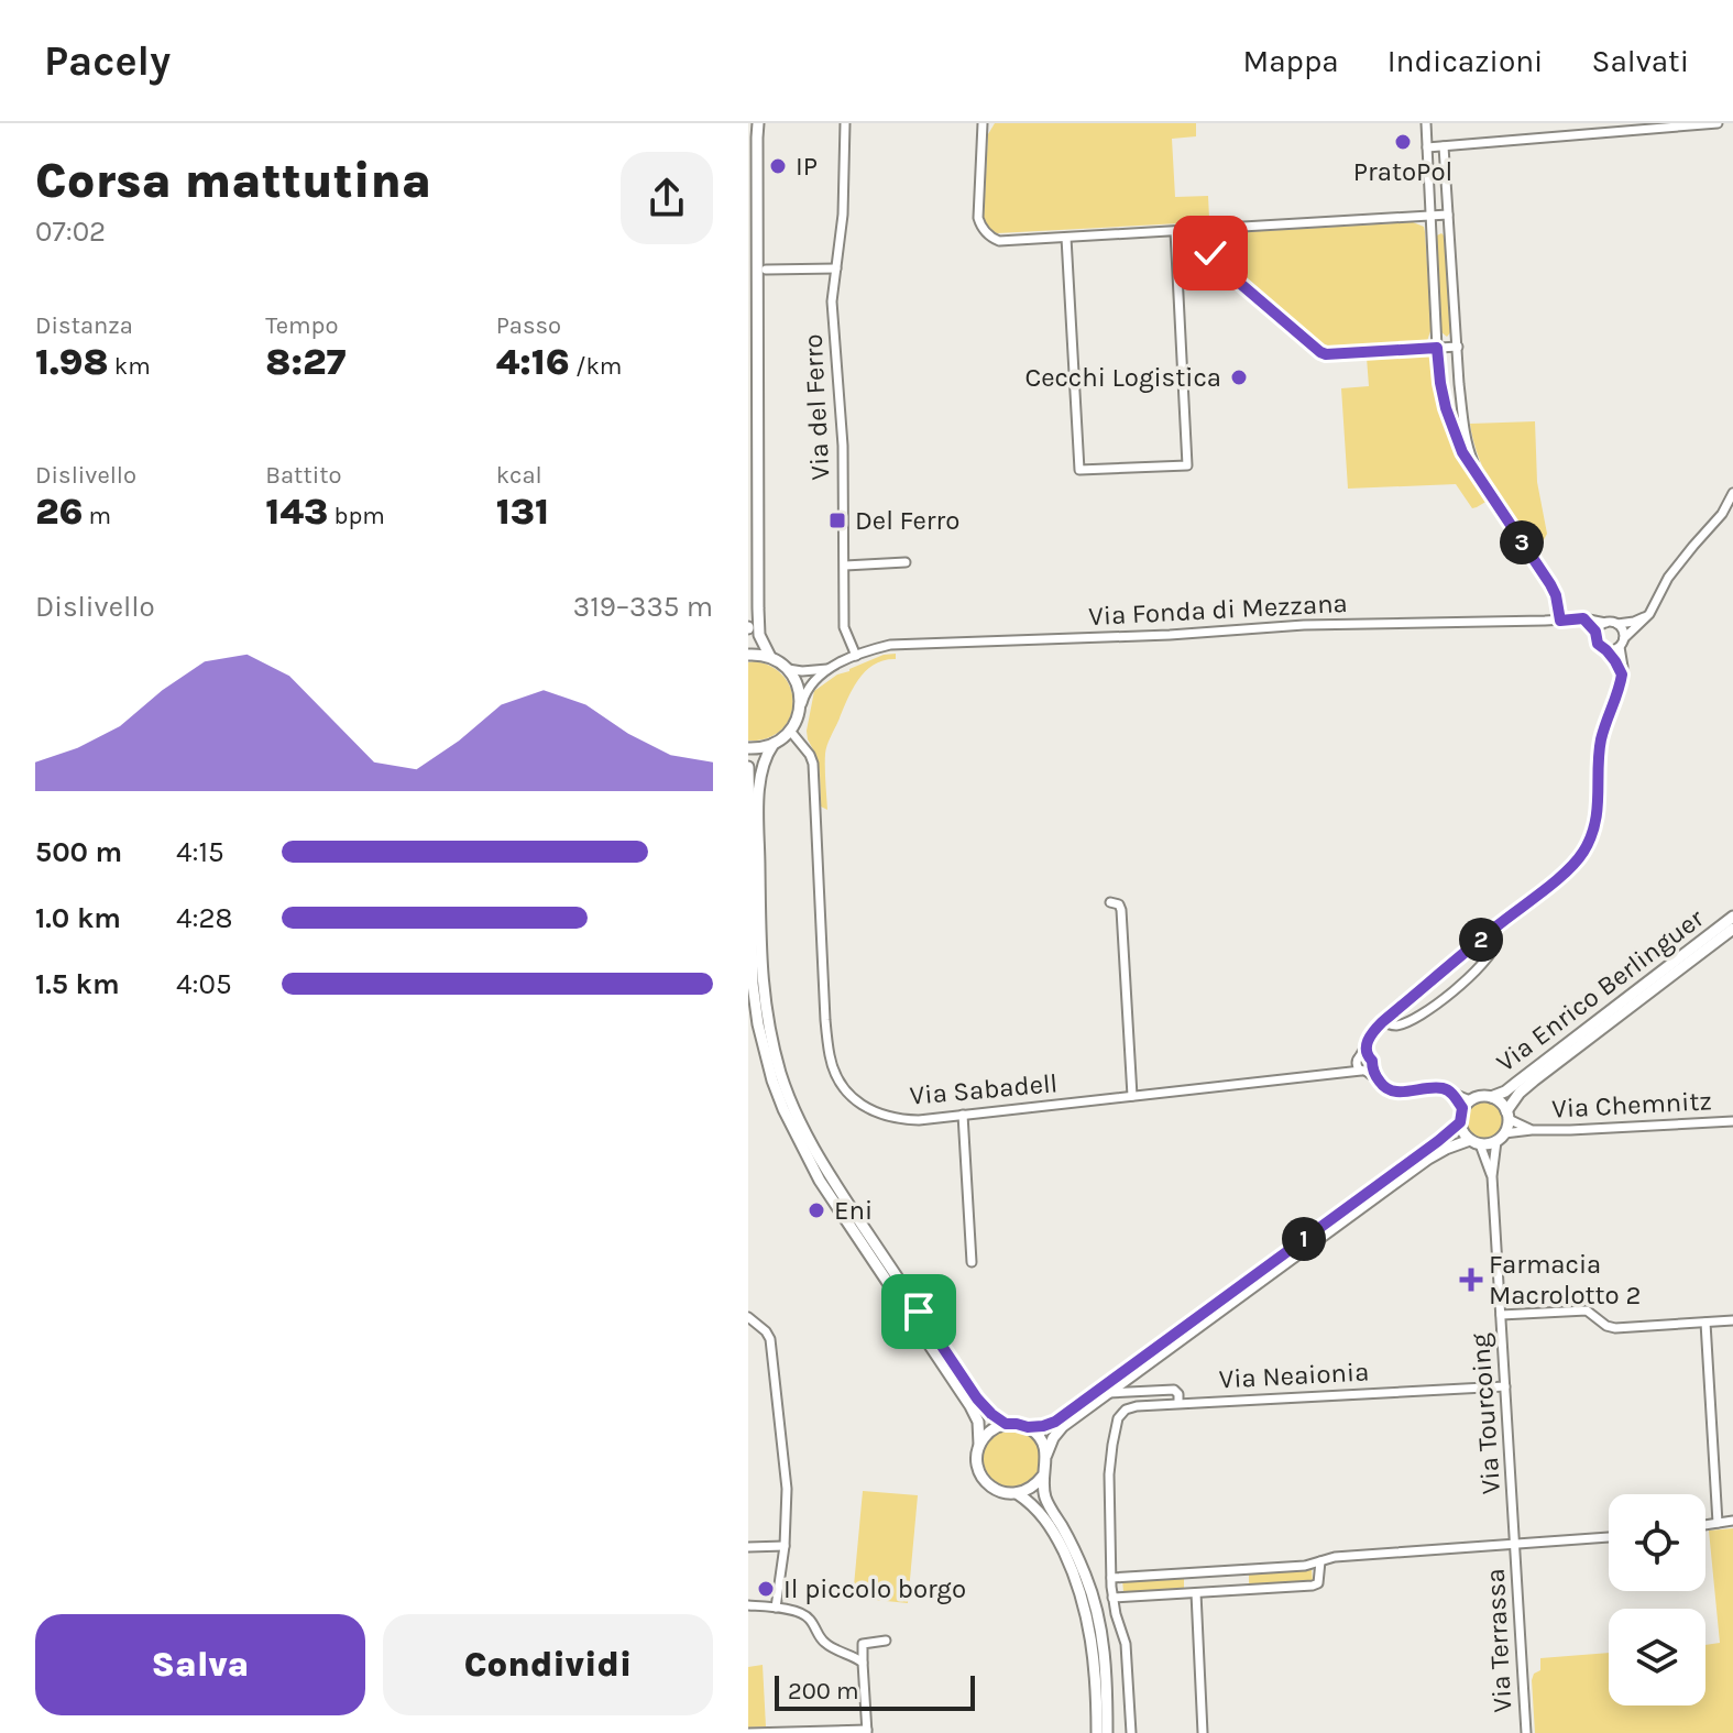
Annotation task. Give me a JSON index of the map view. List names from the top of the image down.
{
  "streets": {
    "main road": ["Via Enrico Berlinguer"],
    "street": [
      "Via del Ferro",
      "Via Fonda di Mezzana",
      "Via Sabadell",
      "Via Chemnitz",
      "Via Neaionia",
      "Via Tourcoing",
      "Via Terrassa"
    ]
  },
  "crossings": [
    ["Via del Ferro", "Via Fonda di Mezzana"],
    ["Via Enrico Berlinguer", "Via Chemnitz"],
    ["Via Enrico Berlinguer", "Via Tourcoing"],
    ["Via Chemnitz", "Via Tourcoing"],
    ["Via Neaionia", "Via Tourcoing"],
    ["Via Tourcoing", "Via Terrassa"]
  ],
  "places": {
    "other": [
      "PratoPol",
      "IP",
      "Cecchi Logistica",
      "Eni",
      "Il piccolo borgo"
    ],
    "transit": ["Del Ferro"],
    "health": ["Farmacia Macrolotto 2"]
  },
  "scale_bar": "200 m",
  "page": {
    "header": "Pacely",
    "nav": ["Mappa", "Indicazioni", "Salvati"],
    "heading": ["Corsa mattutina", "07:02"],
    "stats": [
      ["Distanza", "1.98 km"],
      ["Tempo", "8:27"],
      ["Passo", "4:16 /km"],
      ["Dislivello", "26 m"],
      ["Battito", "143 bpm"],
      ["kcal", "131"]
    ],
    "pins": ["3", "2", "1"],
    "chart": ["Dislivello", "319–335 m"],
    "list": [
      {
        "name": "500 m",
        "note": "4:15"
      },
      {
        "name": "1.0 km",
        "note": "4:28"
      },
      {
        "name": "1.5 km",
        "note": "4:05"
      }
    ],
    "buttons": ["Salva", "Condividi"],
    "scale": "200 m"
  }
}
